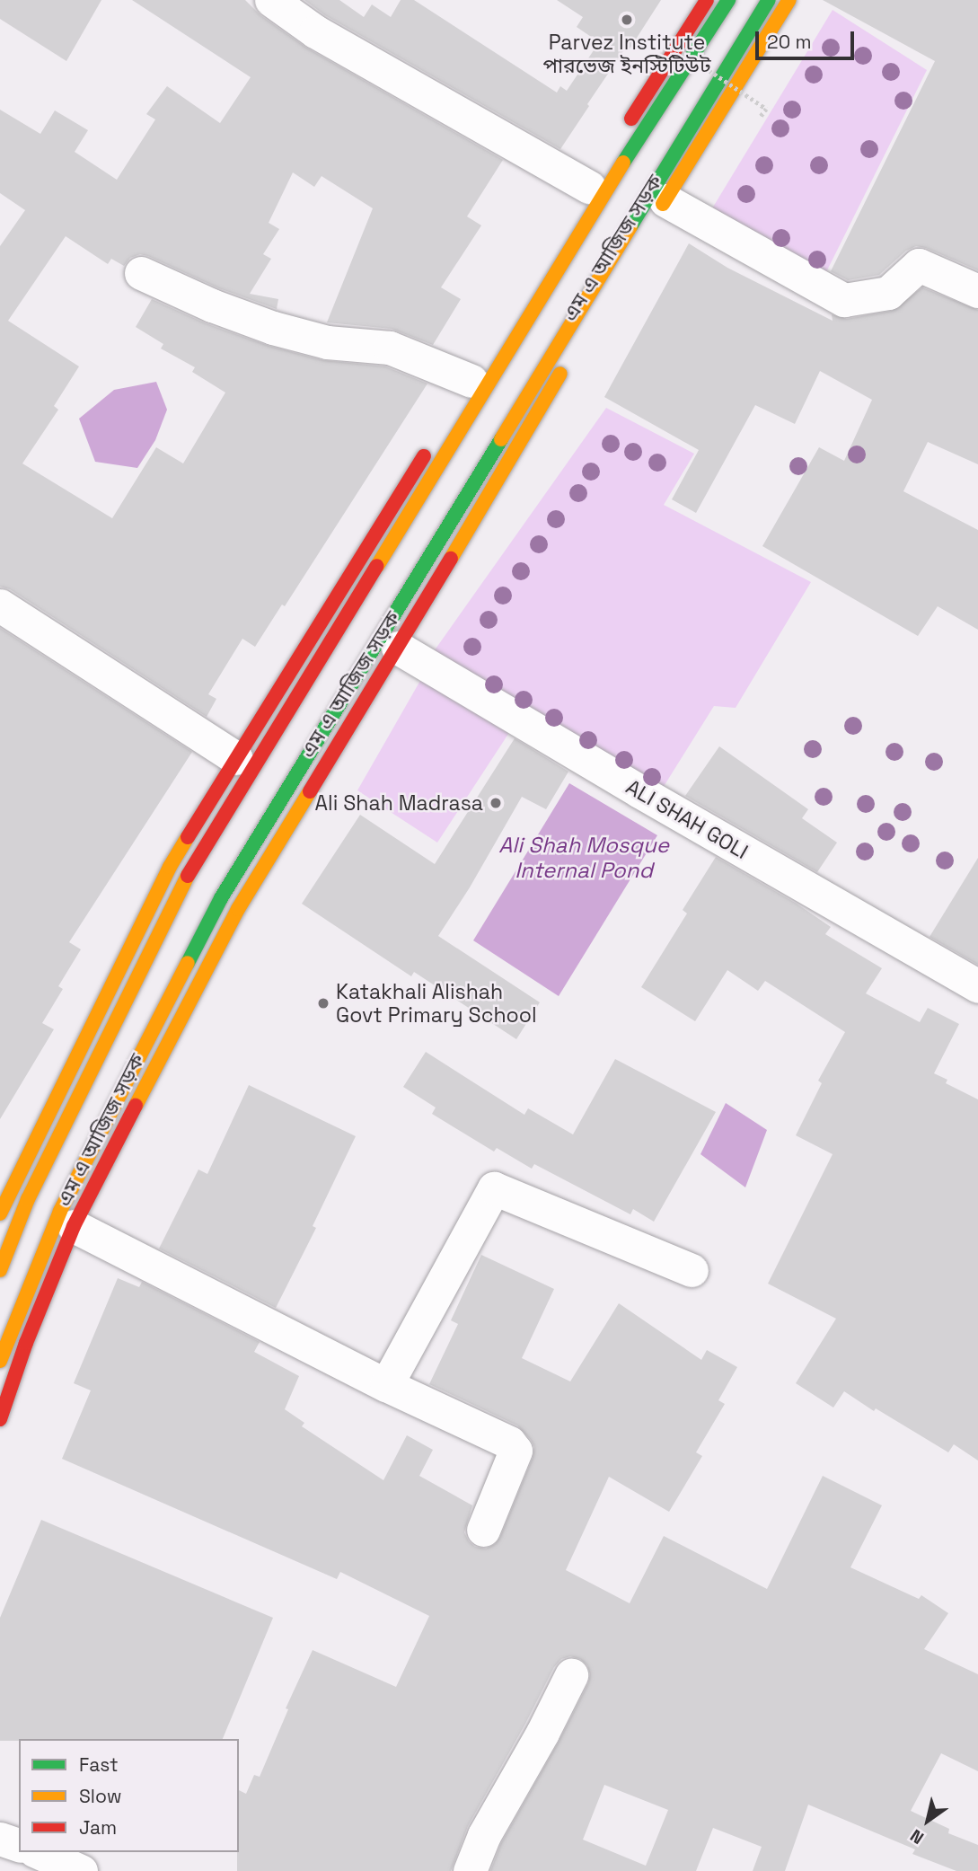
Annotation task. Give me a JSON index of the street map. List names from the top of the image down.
{
  "streets": {
    "main road": ["এম এ আজিজ সড়ক"],
    "street": ["ALI SHAH GOLI"]
  },
  "crossings": [
    ["এম এ আজিজ সড়ক", "ALI SHAH GOLI"]
  ],
  "water": ["Ali Shah Mosque Internal Pond"],
  "places": ["Parvez Institute পারভেজ ইনস্টিটিউট", "Ali Shah Madrasa", "Katakhali Alishah Govt Primary School"],
  "legend": ["Fast", "Slow", "Jam"],
  "scale_bar": "20 m",
  "north": "bottom left"
}
